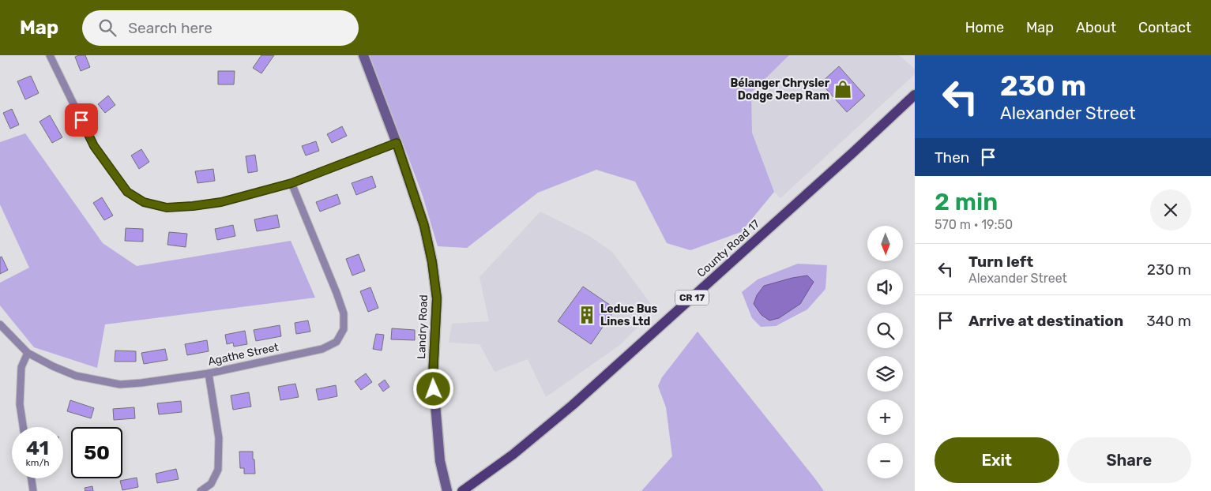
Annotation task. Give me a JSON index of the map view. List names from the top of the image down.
{
  "streets": {
    "main road": ["County Road 17", "CR 17", "Landry Road"],
    "street": ["Agathe Street"]
  },
  "places": {
    "shop": ["Bélanger Chrysler Dodge Jeep Ram"],
    "building": ["Leduc Bus Lines Ltd"]
  },
  "north": "bottom",
  "page": {
    "header": "Map",
    "search": "Search here",
    "nav": [
      "Home",
      "Map",
      "About",
      "Contact"
    ],
    "turn": ["230 m", "Alexander Street"],
    "then": "Then",
    "heading": ["2 min", "570 m · 19:50"],
    "map_buttons": ["+", "−"],
    "list": [
      {
        "name": "Turn left",
        "note": "Alexander Street",
        "value": "230 m"
      },
      {
        "name": "Arrive at destination",
        "value": "340 m"
      }
    ],
    "speed": "41 km/h",
    "limit": "50",
    "buttons": ["Exit", "Share"]
  }
}
